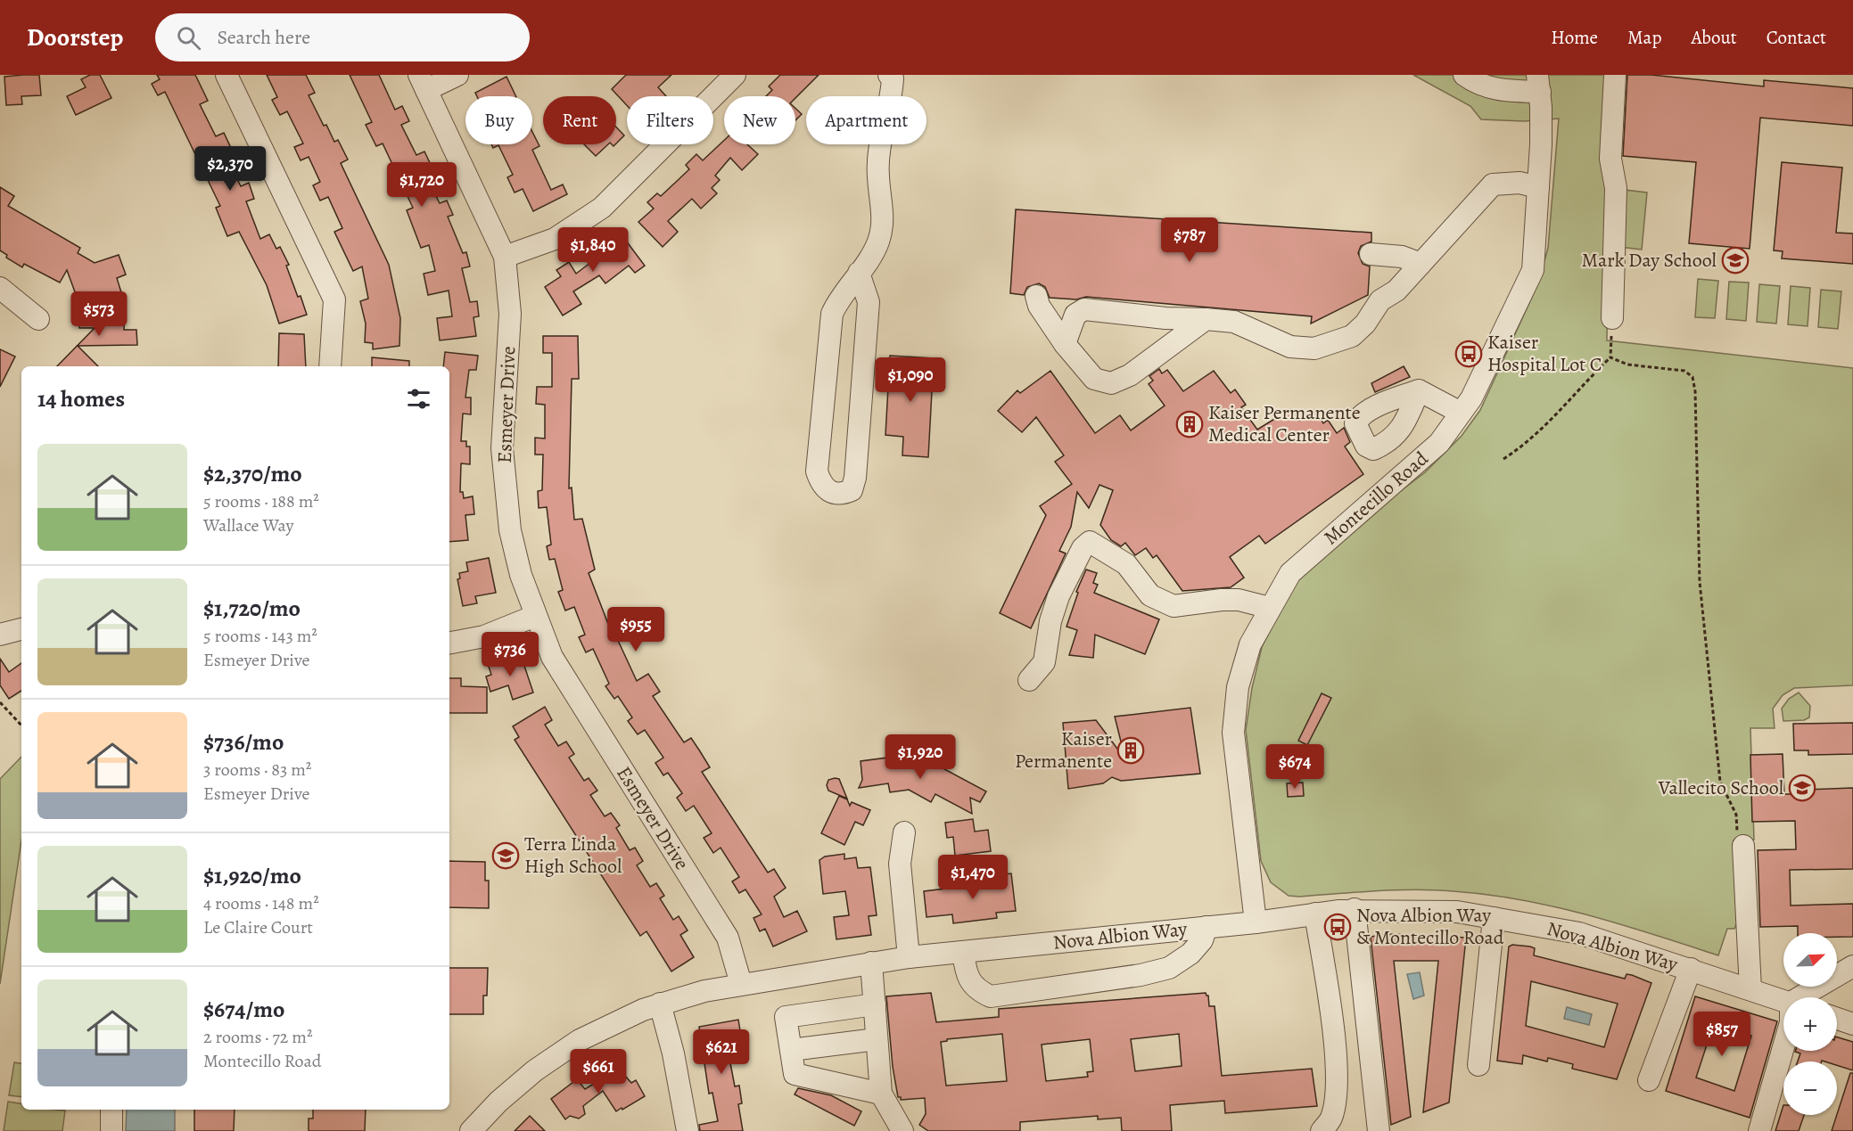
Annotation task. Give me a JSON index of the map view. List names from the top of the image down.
{
  "streets": {
    "street": ["Esmeyer Drive", "Montecillo Road", "Nova Albion Way"]
  },
  "crossings": [
    ["Esmeyer Drive", "Nova Albion Way"],
    ["Montecillo Road", "Nova Albion Way"]
  ],
  "places": {
    "school or university": ["Mark Day School", "Vallecito School", "Terra Linda High School"],
    "bus stop": ["Kaiser Hospital Lot C", "Nova Albion Way & Montecillo Road"],
    "building": ["Kaiser Permanente Medical Center", "Kaiser Permanente"]
  },
  "north": "top right",
  "page": {
    "header": "Doorstep",
    "search": "Search here",
    "nav": [
      "Home",
      "Map",
      "About",
      "Contact"
    ],
    "chip": [
      "Buy",
      "Rent",
      "Filters",
      "New",
      "Apartment"
    ],
    "price": [
      "$2,370",
      "$1,720",
      "$787",
      "$1,840",
      "$573",
      "$1,090",
      "$955",
      "$736",
      "$1,920",
      "$674",
      "$1,470",
      "$857",
      "$621",
      "$661"
    ],
    "heading": "14 homes",
    "list": [
      {
        "name": "$2,370/mo",
        "note": "5 rooms · 188 m² · Wallace Way"
      },
      {
        "name": "$1,720/mo",
        "note": "5 rooms · 143 m² · Esmeyer Drive"
      },
      {
        "name": "$736/mo",
        "note": "3 rooms · 83 m² · Esmeyer Drive"
      },
      {
        "name": "$1,920/mo",
        "note": "4 rooms · 148 m² · Le Claire Court"
      },
      {
        "name": "$674/mo",
        "note": "2 rooms · 72 m² · Montecillo Road"
      }
    ],
    "map_buttons": ["+", "−"]
  }
}
